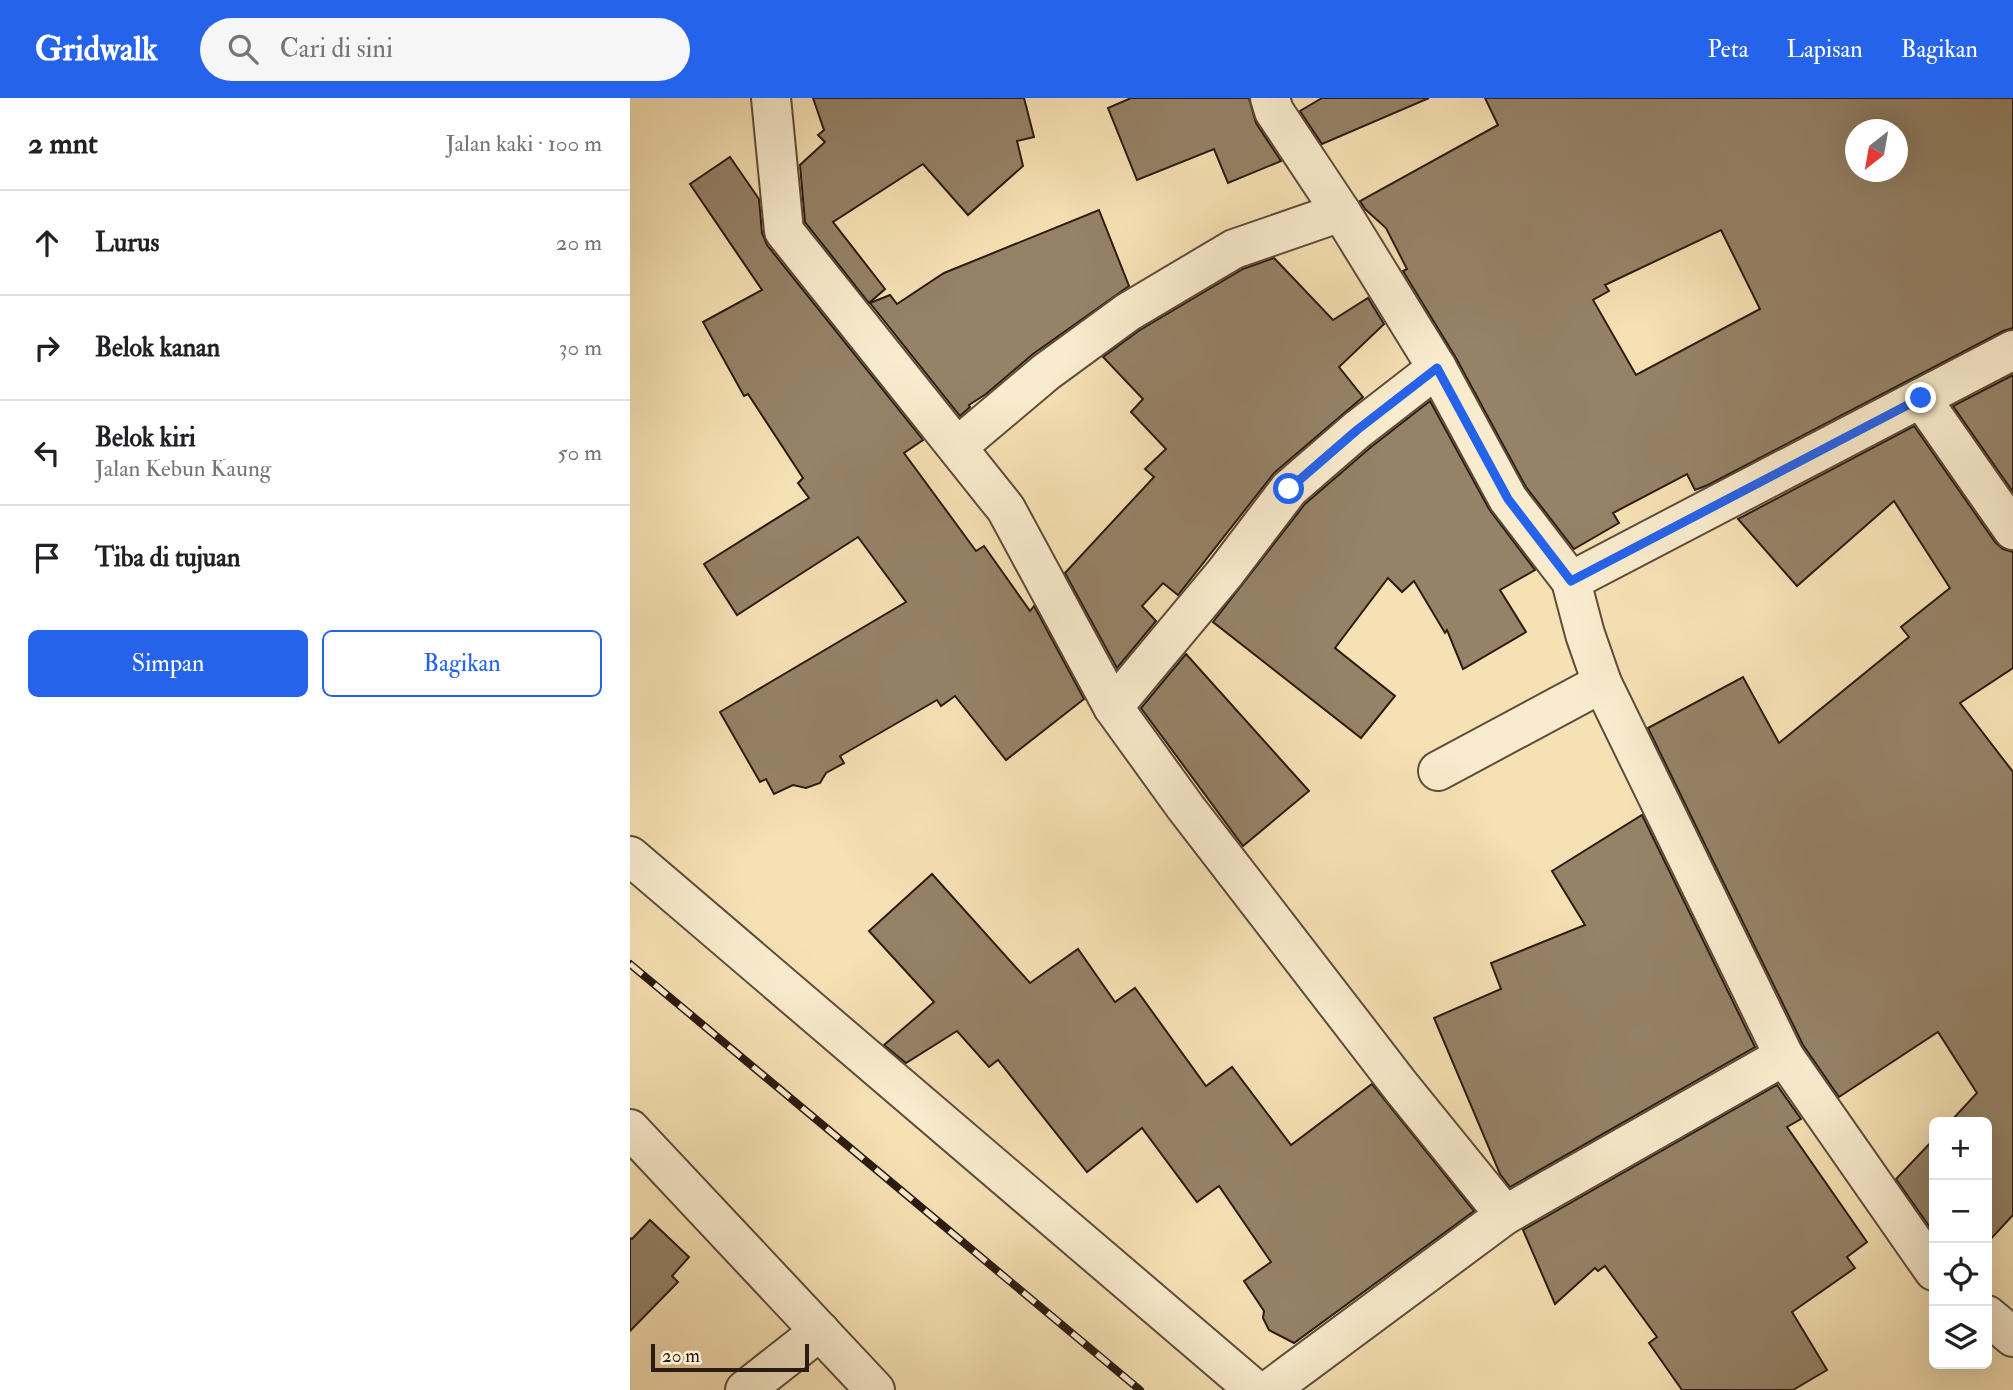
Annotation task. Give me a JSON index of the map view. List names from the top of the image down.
{
  "scale_bar": "20 m",
  "north": "bottom left",
  "page": {
    "header": "Gridwalk",
    "search": "Cari di sini",
    "nav": ["Peta", "Lapisan", "Bagikan"],
    "heading": ["2 mnt", "Jalan kaki · 100 m"],
    "list": [
      ["Lurus", "20 m"],
      ["Belok kanan", "30 m"],
      ["Belok kiri", "Jalan Kebun Kaung", "50 m"],
      "Tiba di tujuan"
    ],
    "buttons": ["Simpan", "Bagikan"],
    "map_buttons": ["+", "−"],
    "scale": "20 m"
  }
}
